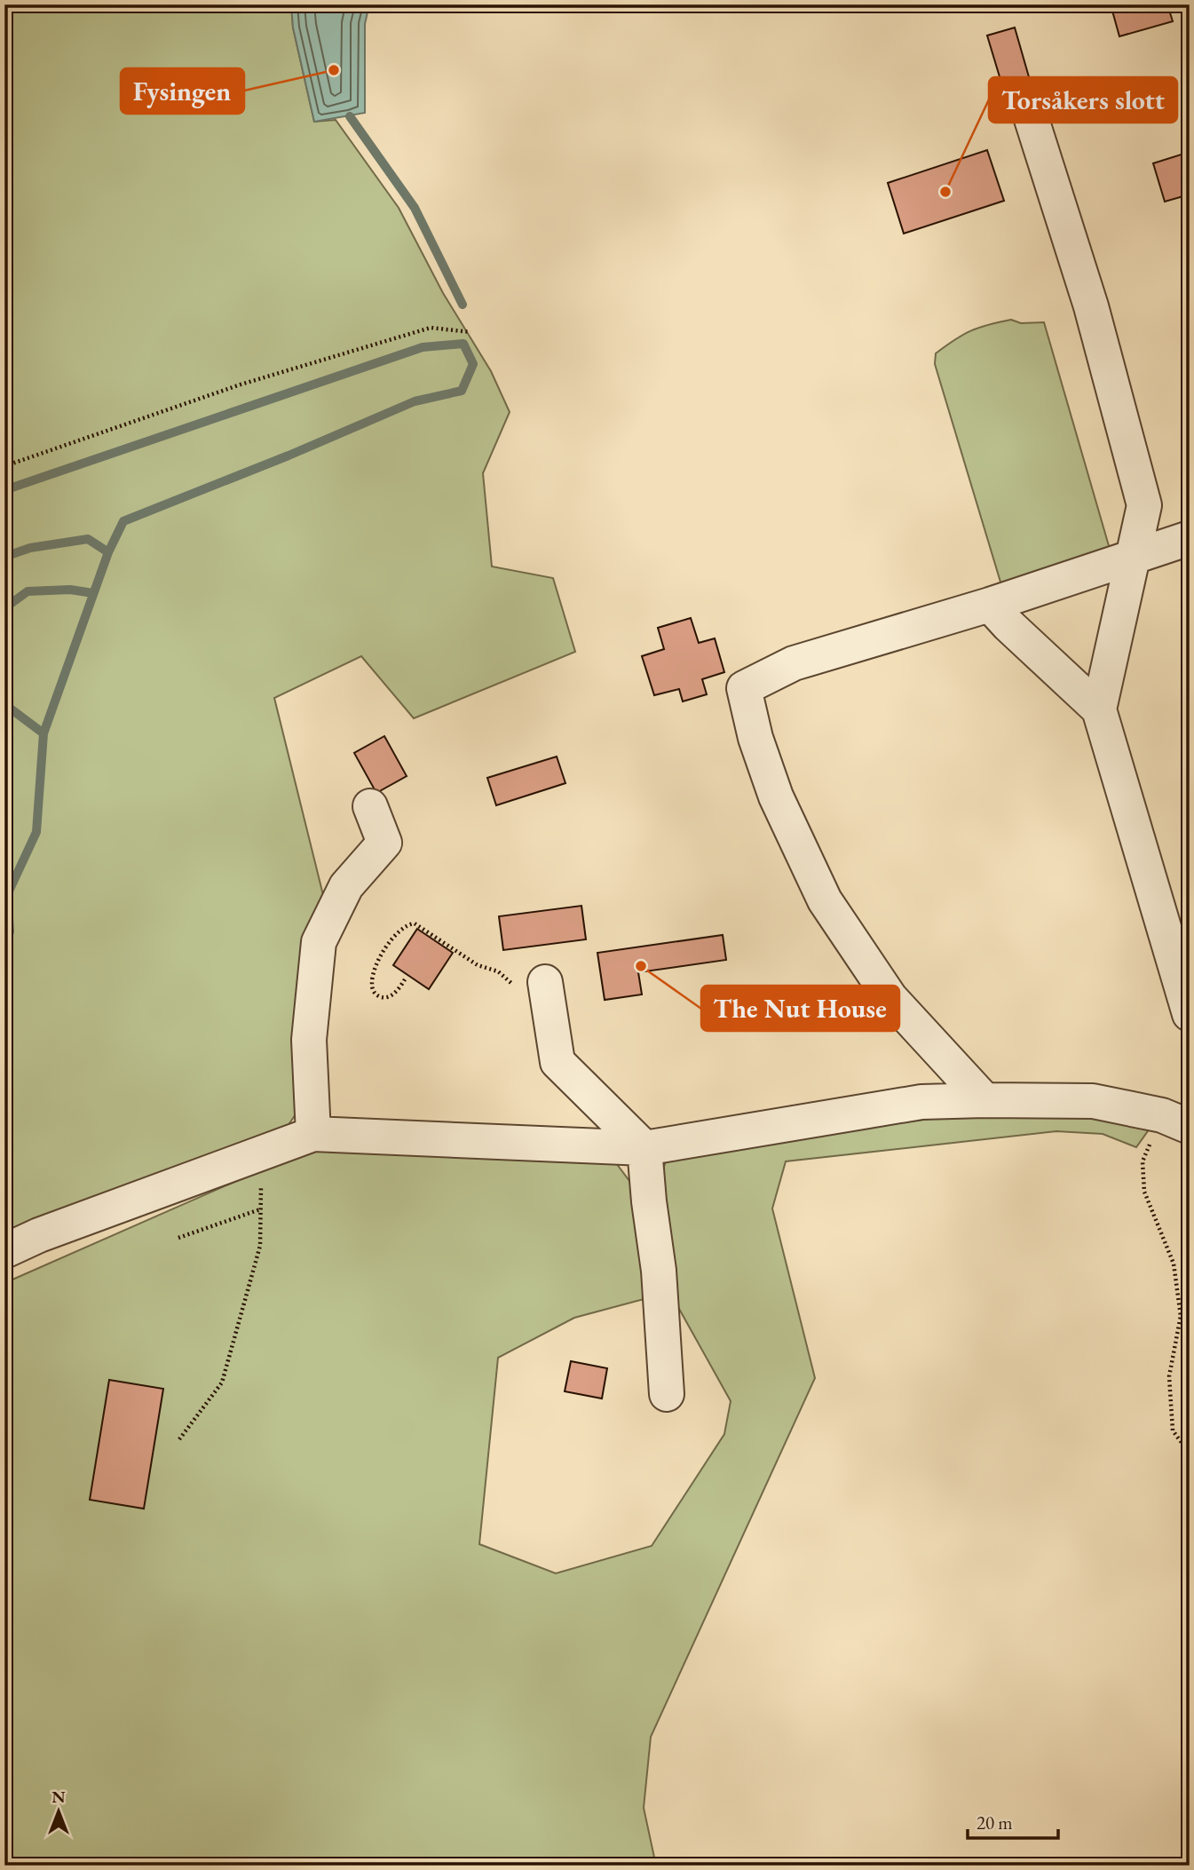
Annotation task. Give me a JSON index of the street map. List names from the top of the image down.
{
  "places": ["Fysingen", "Torsåkers slott", "The Nut House"],
  "scale_bar": "20 m",
  "north": "top"
}
